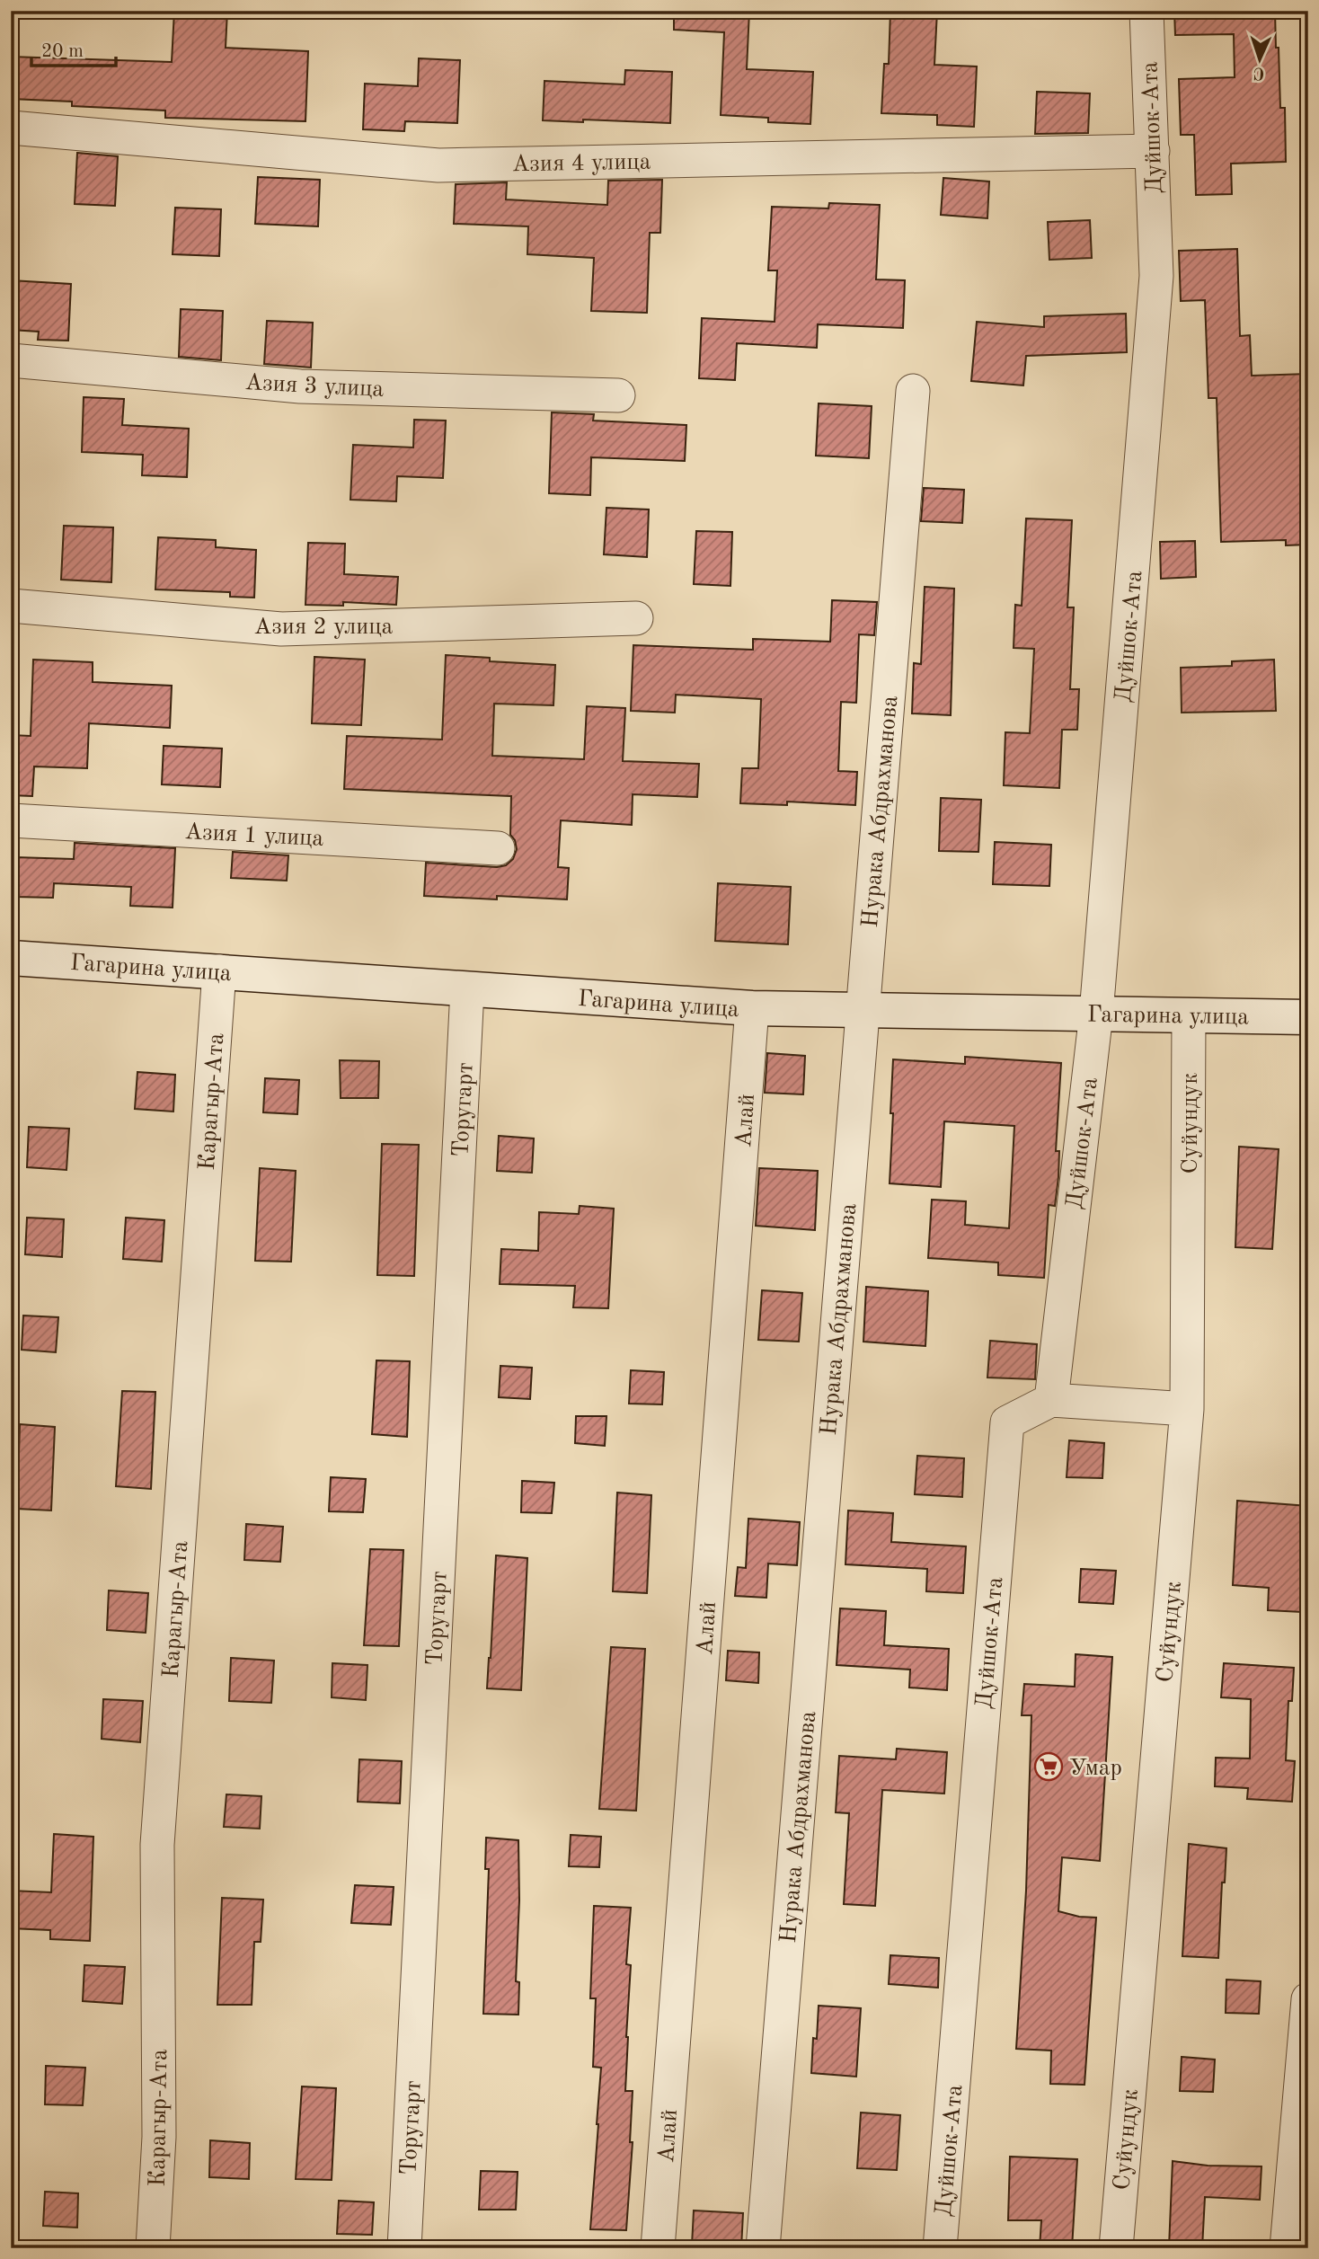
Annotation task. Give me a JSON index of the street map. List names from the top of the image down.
{
  "streets": {
    "main road": ["Гагарина улица"],
    "street": [
      "Дуйшок-Ата",
      "Азия 4 улица",
      "Азия 3 улица",
      "Азия 2 улица",
      "Нурака Абдрахманова",
      "Азия 1 улица",
      "Карагыр-Ата",
      "Торугарт",
      "Алай",
      "Суйундук"
    ]
  },
  "crossings": [
    ["Дуйшок-Ата", "Азия 4 улица"],
    ["Дуйшок-Ата", "Гагарина улица"],
    ["Нурака Абдрахманова", "Гагарина улица"],
    ["Гагарина улица", "Карагыр-Ата"],
    ["Гагарина улица", "Торугарт"],
    ["Гагарина улица", "Алай"],
    ["Гагарина улица", "Суйундук"]
  ],
  "places": {
    "supermarket": ["Умар"]
  },
  "scale_bar": "20 m",
  "north": "bottom"
}
